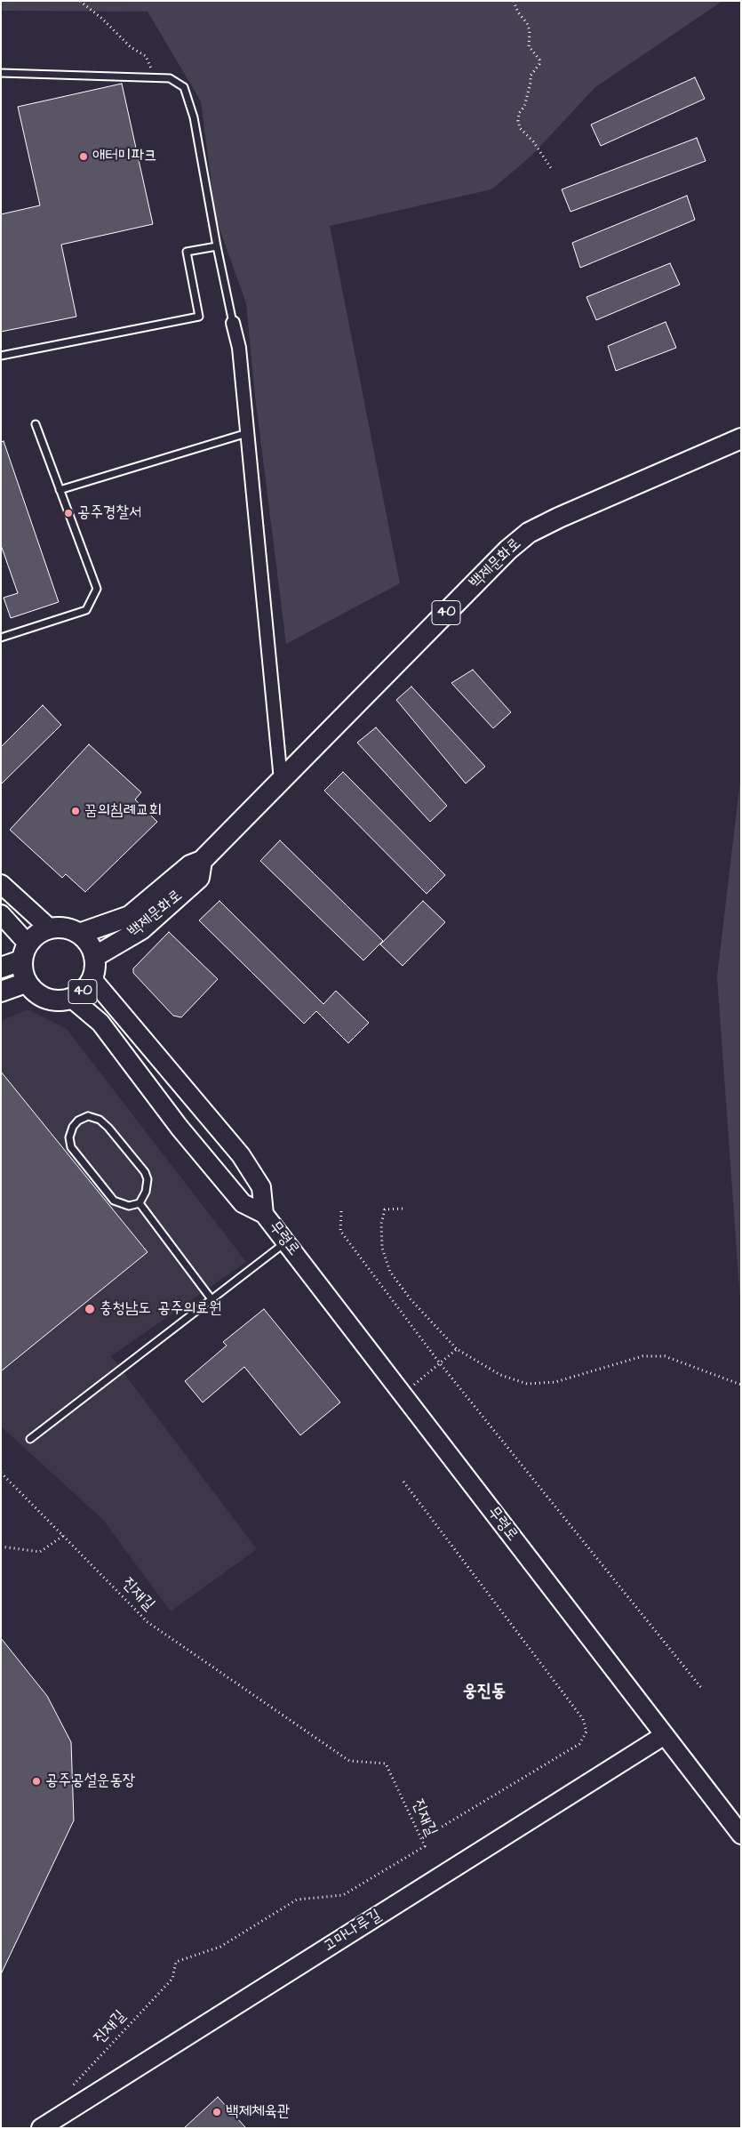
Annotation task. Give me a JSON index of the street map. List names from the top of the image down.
{
  "streets": {
    "main road": [
      "백제문화로",
      "40",
      "무령로",
      "고마나루길"
    ],
    "path": ["진재길"]
  },
  "crossings": [
    ["백제문화로", "40"],
    ["백제문화로", "무령로"],
    ["40", "무령로"],
    ["무령로", "고마나루길"]
  ],
  "districts": ["웅진동"],
  "places": [
    "애터미파크",
    "공주경찰서",
    "꿈의침례교회",
    "충청남도 공주의료원",
    "공주공설운동장",
    "백제체육관"
  ]
}
